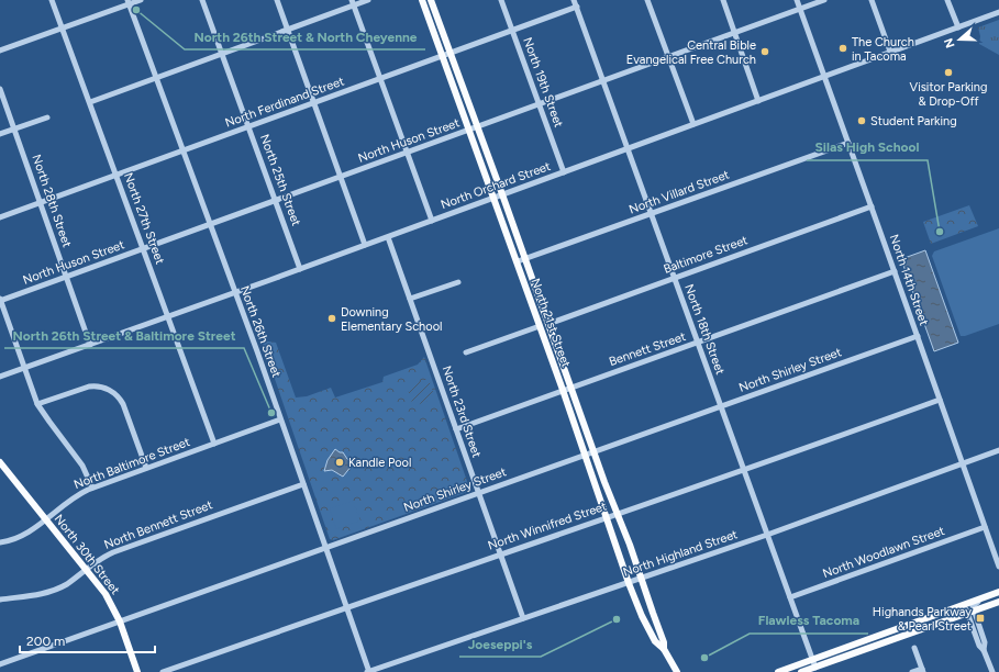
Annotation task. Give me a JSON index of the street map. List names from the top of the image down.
{
  "streets": {
    "main road": ["North 21st Street", "North 30th Street"],
    "street": [
      "North 19th Street",
      "North Ferdinand Street",
      "North Huson Street",
      "North 25th Street",
      "North Orchard Street",
      "North Villard Street",
      "North 28th Street",
      "North 27th Street",
      "Baltimore Street",
      "North 14th Street",
      "North 18th Street",
      "North 26th Street",
      "Bennett Street",
      "North Shirley Street",
      "North 23rd Street",
      "North Baltimore Street",
      "North Bennett Street",
      "North Winnifred Street",
      "North Woodlawn Street",
      "North Highland Street"
    ]
  },
  "crossings": [
    ["North 19th Street", "North Ferdinand Street"],
    ["North 19th Street", "North Huson Street"],
    ["North 19th Street", "North Orchard Street"],
    ["North Ferdinand Street", "North 25th Street"],
    ["North Ferdinand Street", "North 28th Street"],
    ["North Ferdinand Street", "North 27th Street"],
    ["North Ferdinand Street", "North 21st Street"],
    ["North Ferdinand Street", "North 18th Street"],
    ["North Ferdinand Street", "North 26th Street"],
    ["North Huson Street", "North 25th Street"],
    ["North Huson Street", "North 28th Street"],
    ["North Huson Street", "North 27th Street"],
    ["North Huson Street", "North 14th Street"],
    ["North Huson Street", "North 21st Street"],
    ["North Huson Street", "North 18th Street"],
    ["North Huson Street", "North 26th Street"],
    ["North 25th Street", "North Orchard Street"],
    ["North Orchard Street", "North 28th Street"],
    ["North Orchard Street", "North 27th Street"],
    ["North Orchard Street", "North 14th Street"],
    ["North Orchard Street", "North 21st Street"],
    ["North Orchard Street", "North 18th Street"],
    ["North Orchard Street", "North 26th Street"],
    ["North Orchard Street", "North 23rd Street"],
    ["North Villard Street", "North 14th Street"],
    ["North Villard Street", "North 21st Street"],
    ["North Villard Street", "North 18th Street"],
    ["North 27th Street", "North Baltimore Street"],
    ["Baltimore Street", "North 14th Street"],
    ["Baltimore Street", "North 21st Street"],
    ["Baltimore Street", "North 18th Street"],
    ["North 14th Street", "Bennett Street"],
    ["North 14th Street", "North Shirley Street"],
    ["North 14th Street", "North Winnifred Street"],
    ["North 14th Street", "North Woodlawn Street"],
    ["North 14th Street", "North Highland Street"],
    ["North 21st Street", "Bennett Street"],
    ["North 21st Street", "North Shirley Street"],
    ["North 21st Street", "North Winnifred Street"],
    ["North 21st Street", "North Highland Street"],
    ["North 18th Street", "Bennett Street"],
    ["North 18th Street", "North Shirley Street"],
    ["North 18th Street", "North Winnifred Street"],
    ["North 18th Street", "North Woodlawn Street"],
    ["North 18th Street", "North Highland Street"],
    ["North 26th Street", "North Shirley Street"],
    ["North 26th Street", "North Baltimore Street"],
    ["North 26th Street", "North Bennett Street"],
    ["North 26th Street", "North Winnifred Street"],
    ["North 26th Street", "North Highland Street"],
    ["Bennett Street", "North 23rd Street"],
    ["North Shirley Street", "North 23rd Street"],
    ["North Shirley Street", "North 30th Street"],
    ["North 23rd Street", "North Winnifred Street"],
    ["North 23rd Street", "North Highland Street"],
    ["North Baltimore Street", "North 30th Street"],
    ["North Bennett Street", "North 30th Street"]
  ],
  "places": {
    "other": [
      "North 26th Street & North Cheyenne",
      "The Church in Tacoma",
      "Central Bible Evangelical Free Church",
      "Visitor Parking & Drop-Off",
      "Student Parking",
      "Silas High School",
      "Downing Elementary School",
      "North 26th Street & Baltimore Street",
      "Kandle Pool",
      "Joeseppi's",
      "Flawless Tacoma"
    ],
    "transit": ["Highands Parkway & Pearl Street"]
  },
  "scale_bar": "200 m",
  "north": "left"
}
